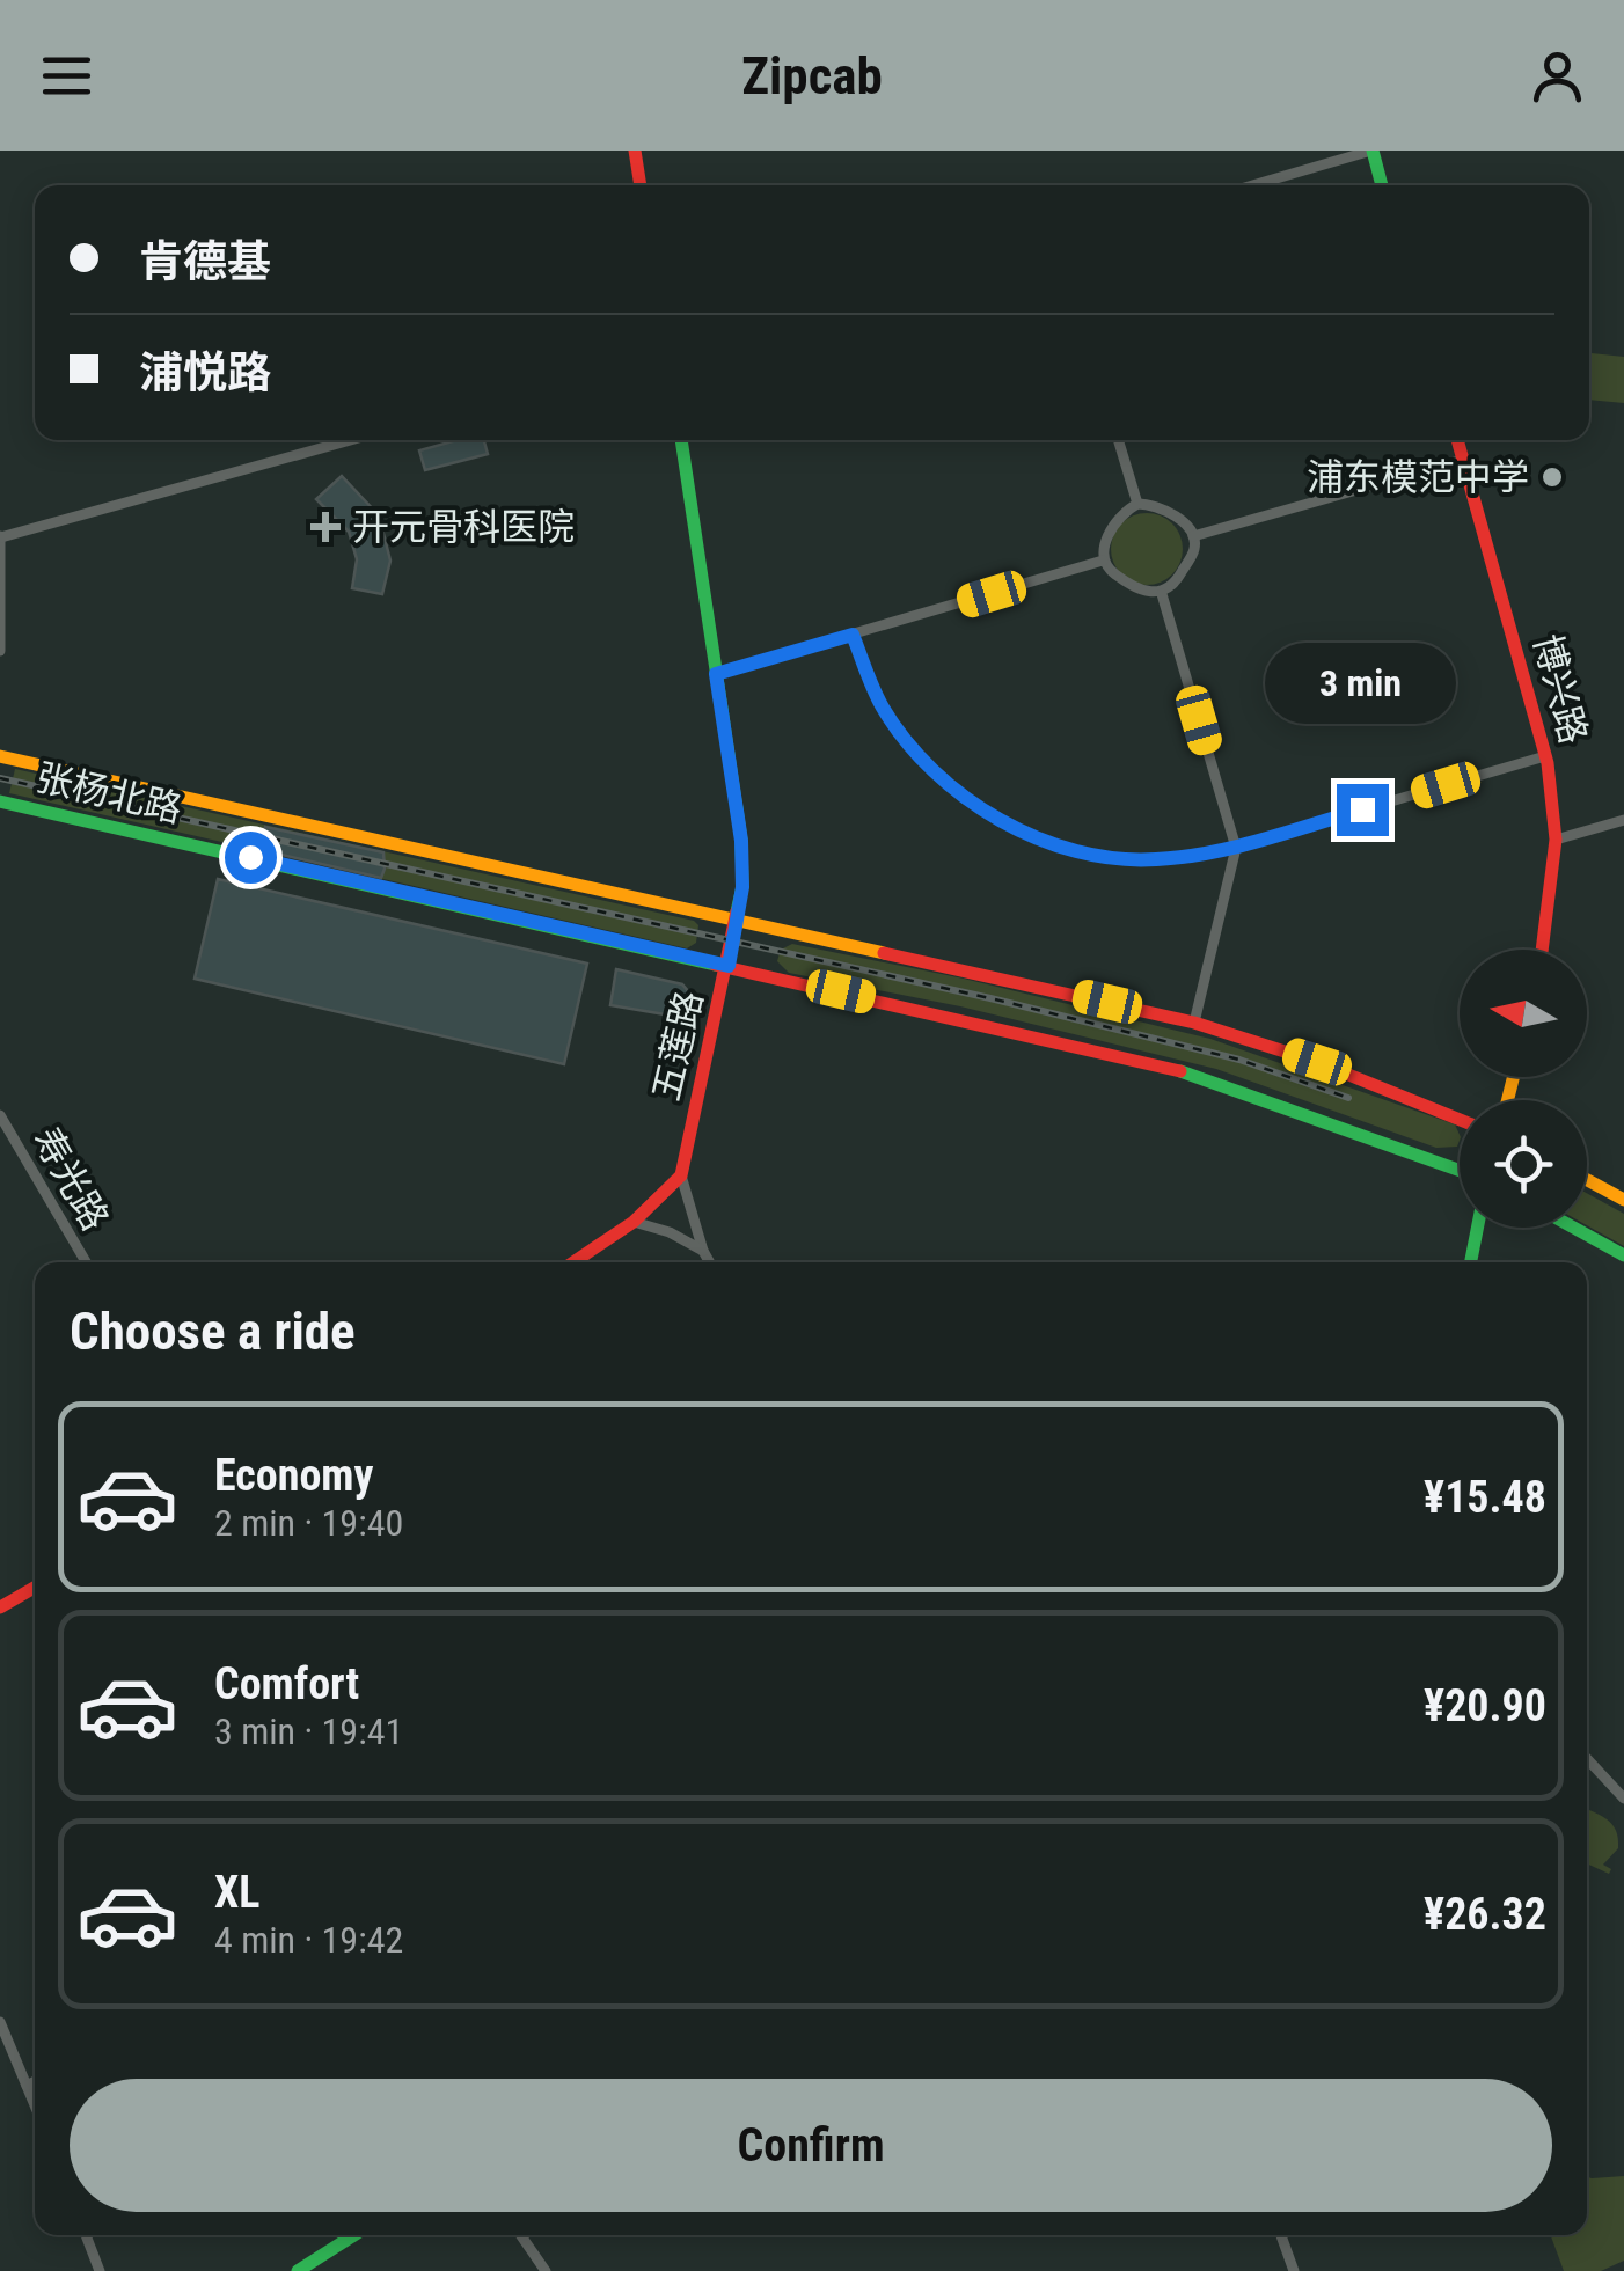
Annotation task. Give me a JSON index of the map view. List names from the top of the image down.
{
  "streets": {
    "main road": ["博兴路", "张杨北路", "五莲路"],
    "street": ["寿光路"]
  },
  "crossings": [
    ["张杨北路", "五莲路"]
  ],
  "places": {
    "other": ["浦东模范中学"],
    "health": ["开元骨科医院"]
  },
  "north": "left",
  "page": {
    "header": "Zipcab",
    "banner": ["肯德基", "浦悦路"],
    "bubble": "3 min",
    "heading": "Choose a ride",
    "list": [
      {
        "name": "Economy",
        "note": "2 min · 19:40",
        "value": "¥15.48"
      },
      {
        "name": "Comfort",
        "note": "3 min · 19:41",
        "value": "¥20.90"
      },
      {
        "name": "XL",
        "note": "4 min · 19:42",
        "value": "¥26.32"
      }
    ],
    "buttons": "Confirm"
  }
}
